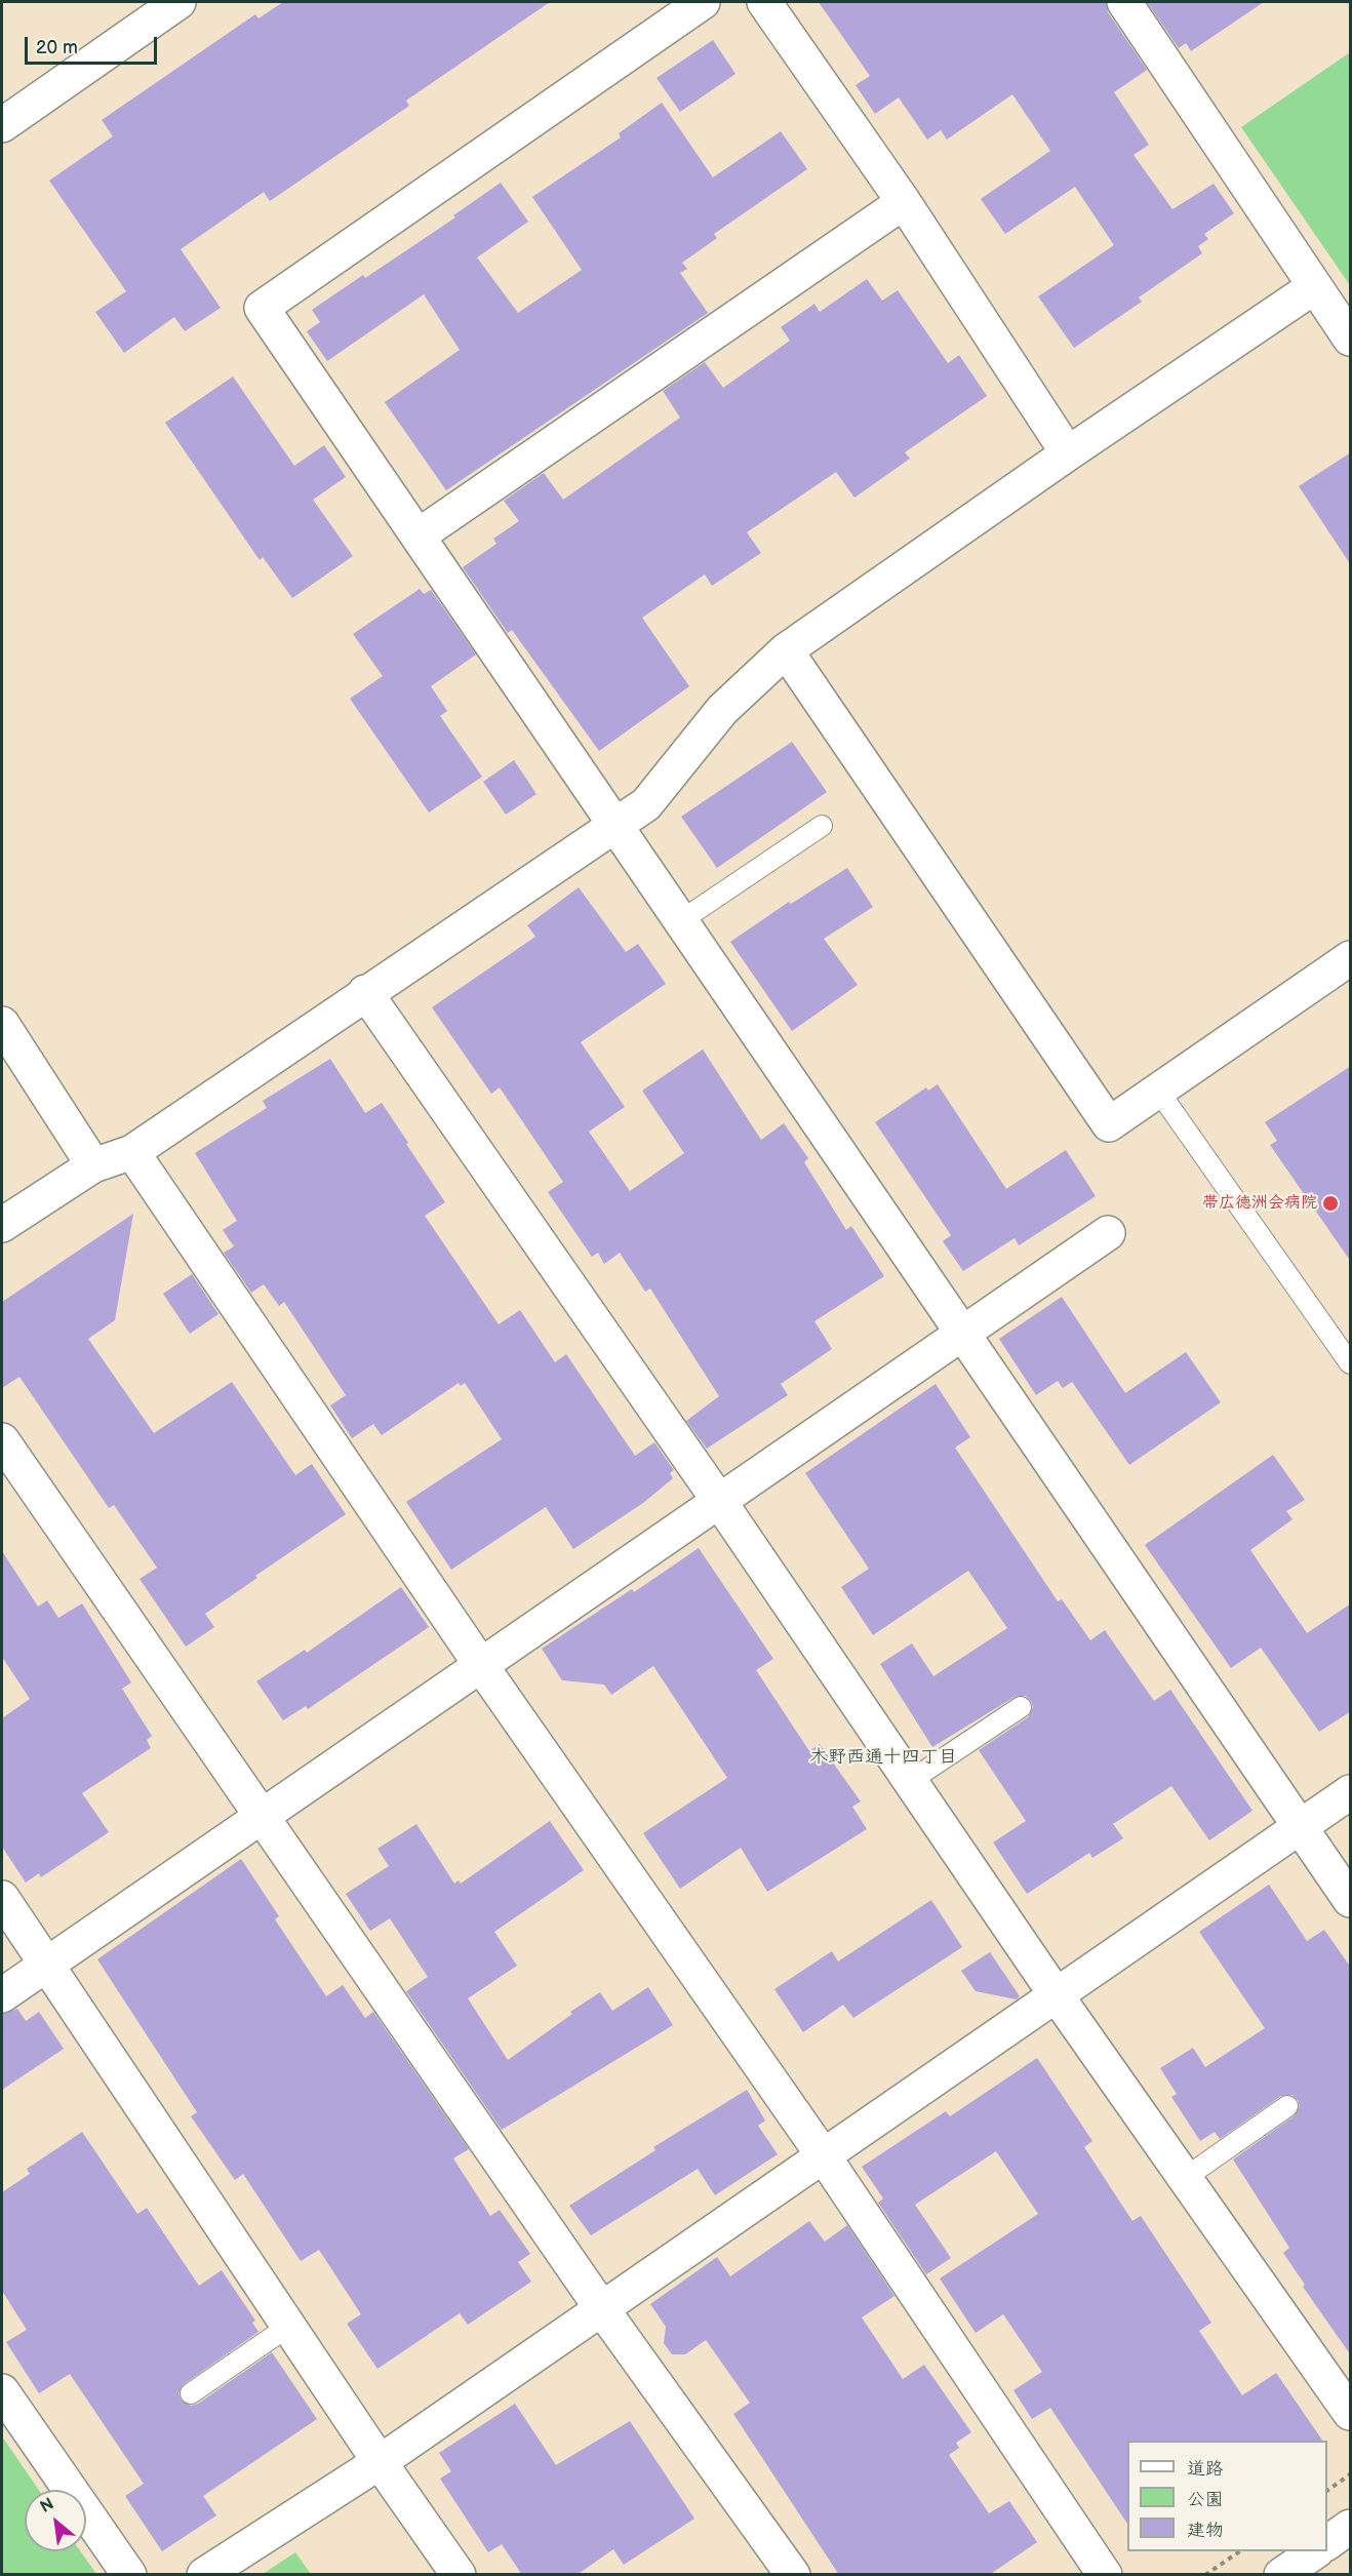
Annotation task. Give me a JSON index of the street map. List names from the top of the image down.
{
  "districts": ["木野西通十四丁目"],
  "places": ["帯広徳洲会病院"],
  "legend": ["道路", "公園", "建物"],
  "scale_bar": "20 m",
  "north": "top left"
}
